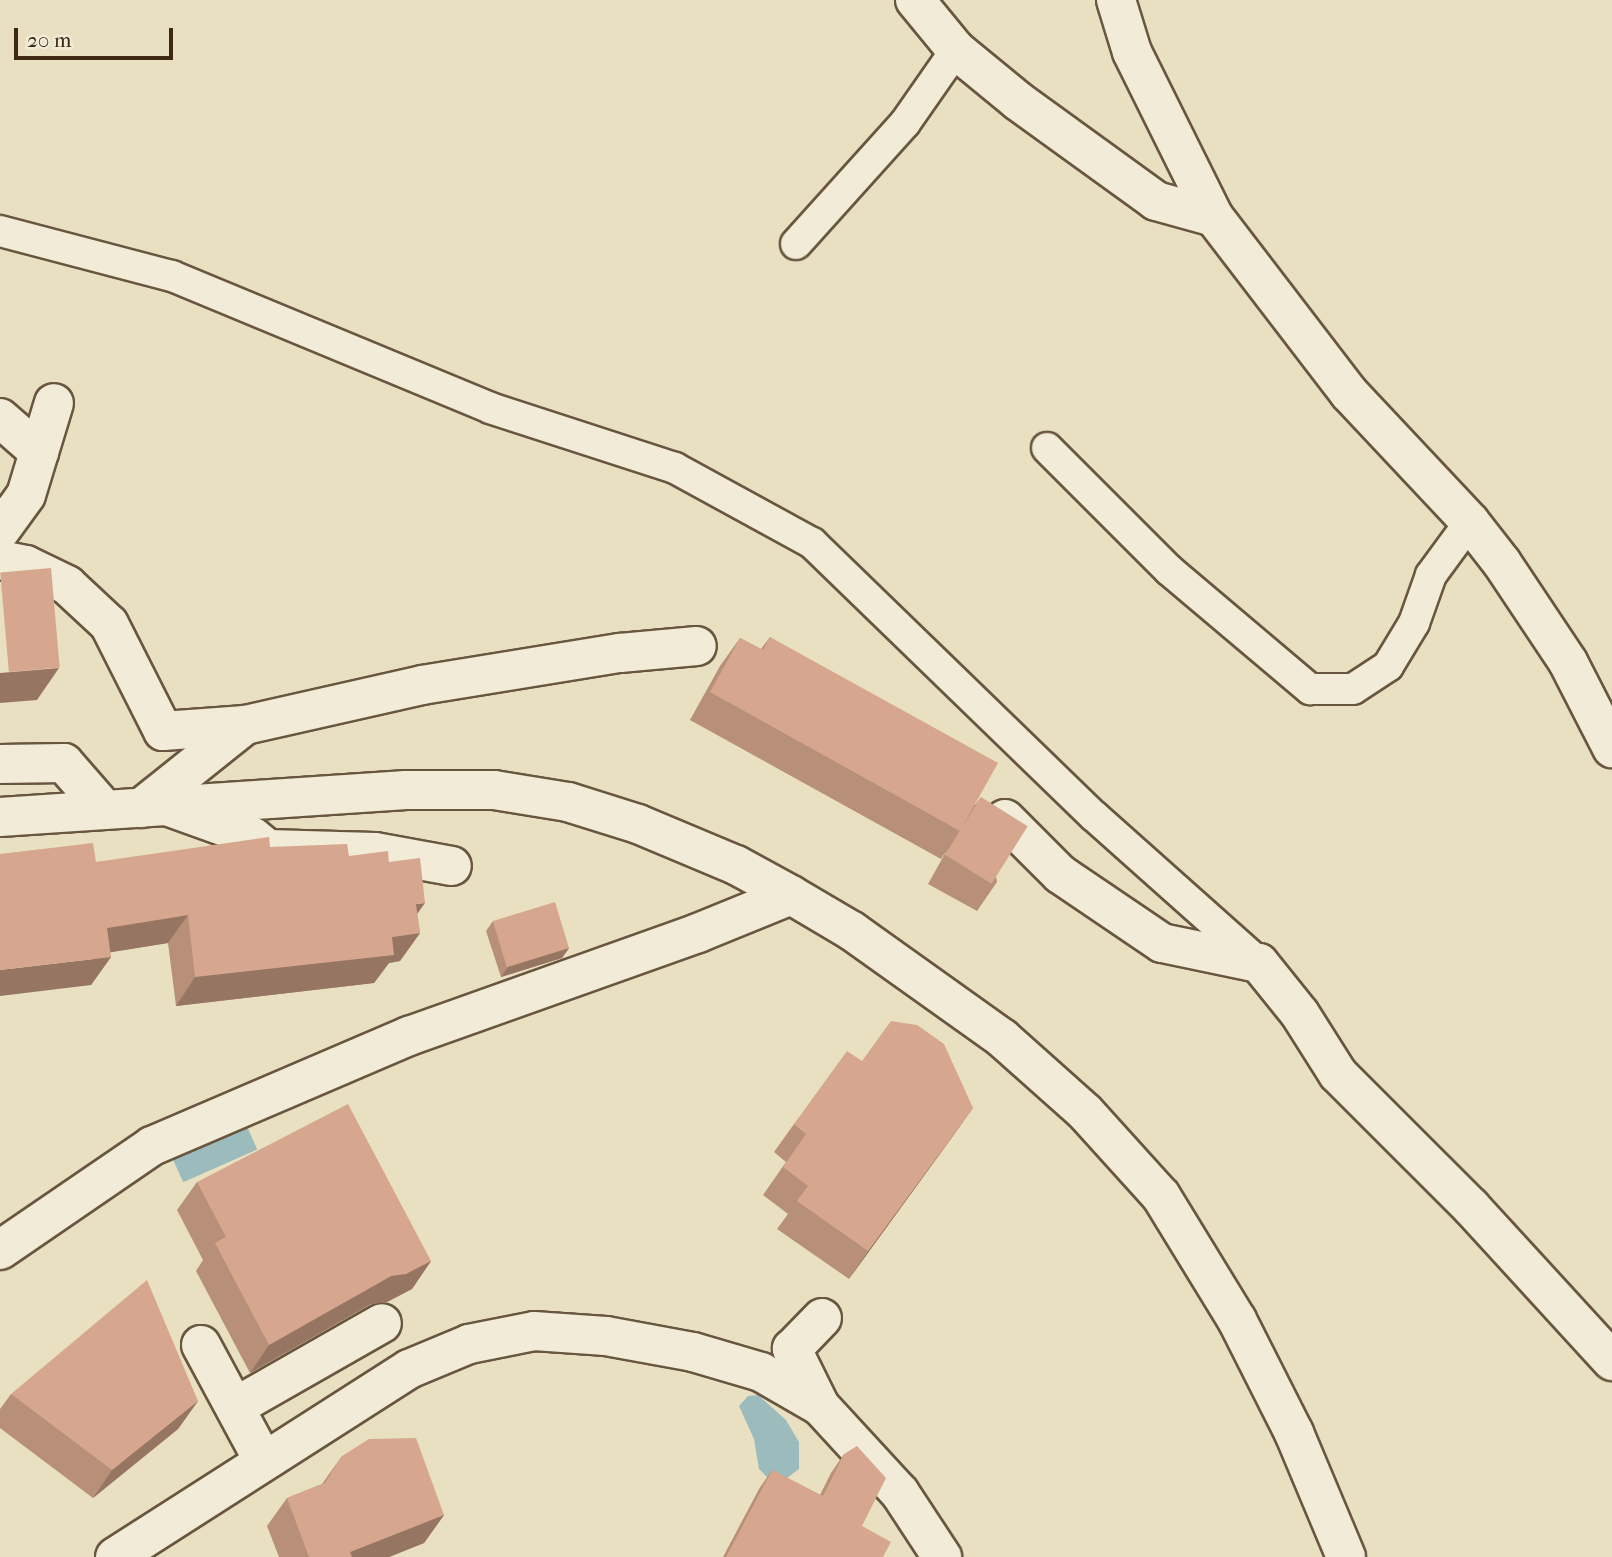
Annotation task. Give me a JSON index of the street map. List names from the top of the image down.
{
  "scale_bar": "20 m"
}
